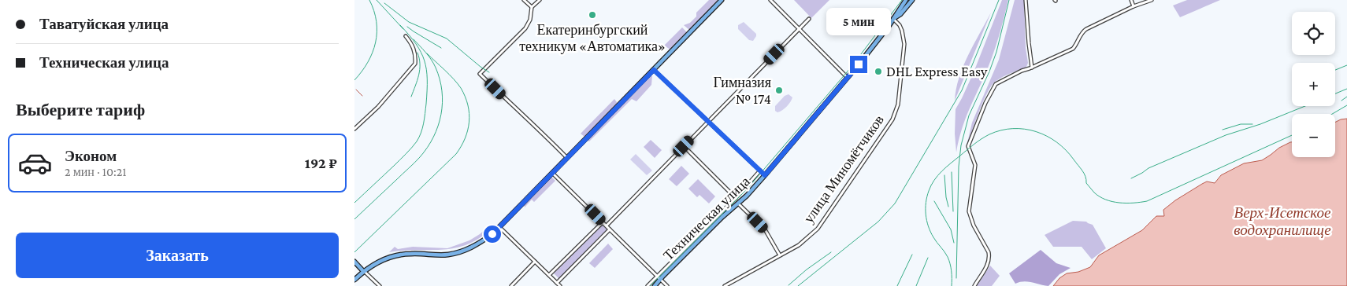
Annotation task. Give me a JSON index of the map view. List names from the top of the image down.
{
  "streets": {
    "main road": ["Техническая улица"],
    "street": ["улица Миномётчиков"]
  },
  "crossings": [
    ["улица Миномётчиков", "Техническая улица"]
  ],
  "water": ["Верх-Исетское водохранилище"],
  "places": ["Екатеринбургский техникум «Автоматика»", "DHL Express Easy", "Гимназия № 174"],
  "page": {
    "banner": ["Таватуйская улица", "Техническая улица"],
    "bubble": "5 мин",
    "map_buttons": ["+", "−"],
    "heading": "Выберите тариф",
    "list": [
      {
        "name": "Эконом",
        "note": "2 мин · 10:21",
        "value": "192 ₽"
      }
    ],
    "buttons": "Заказать"
  }
}
